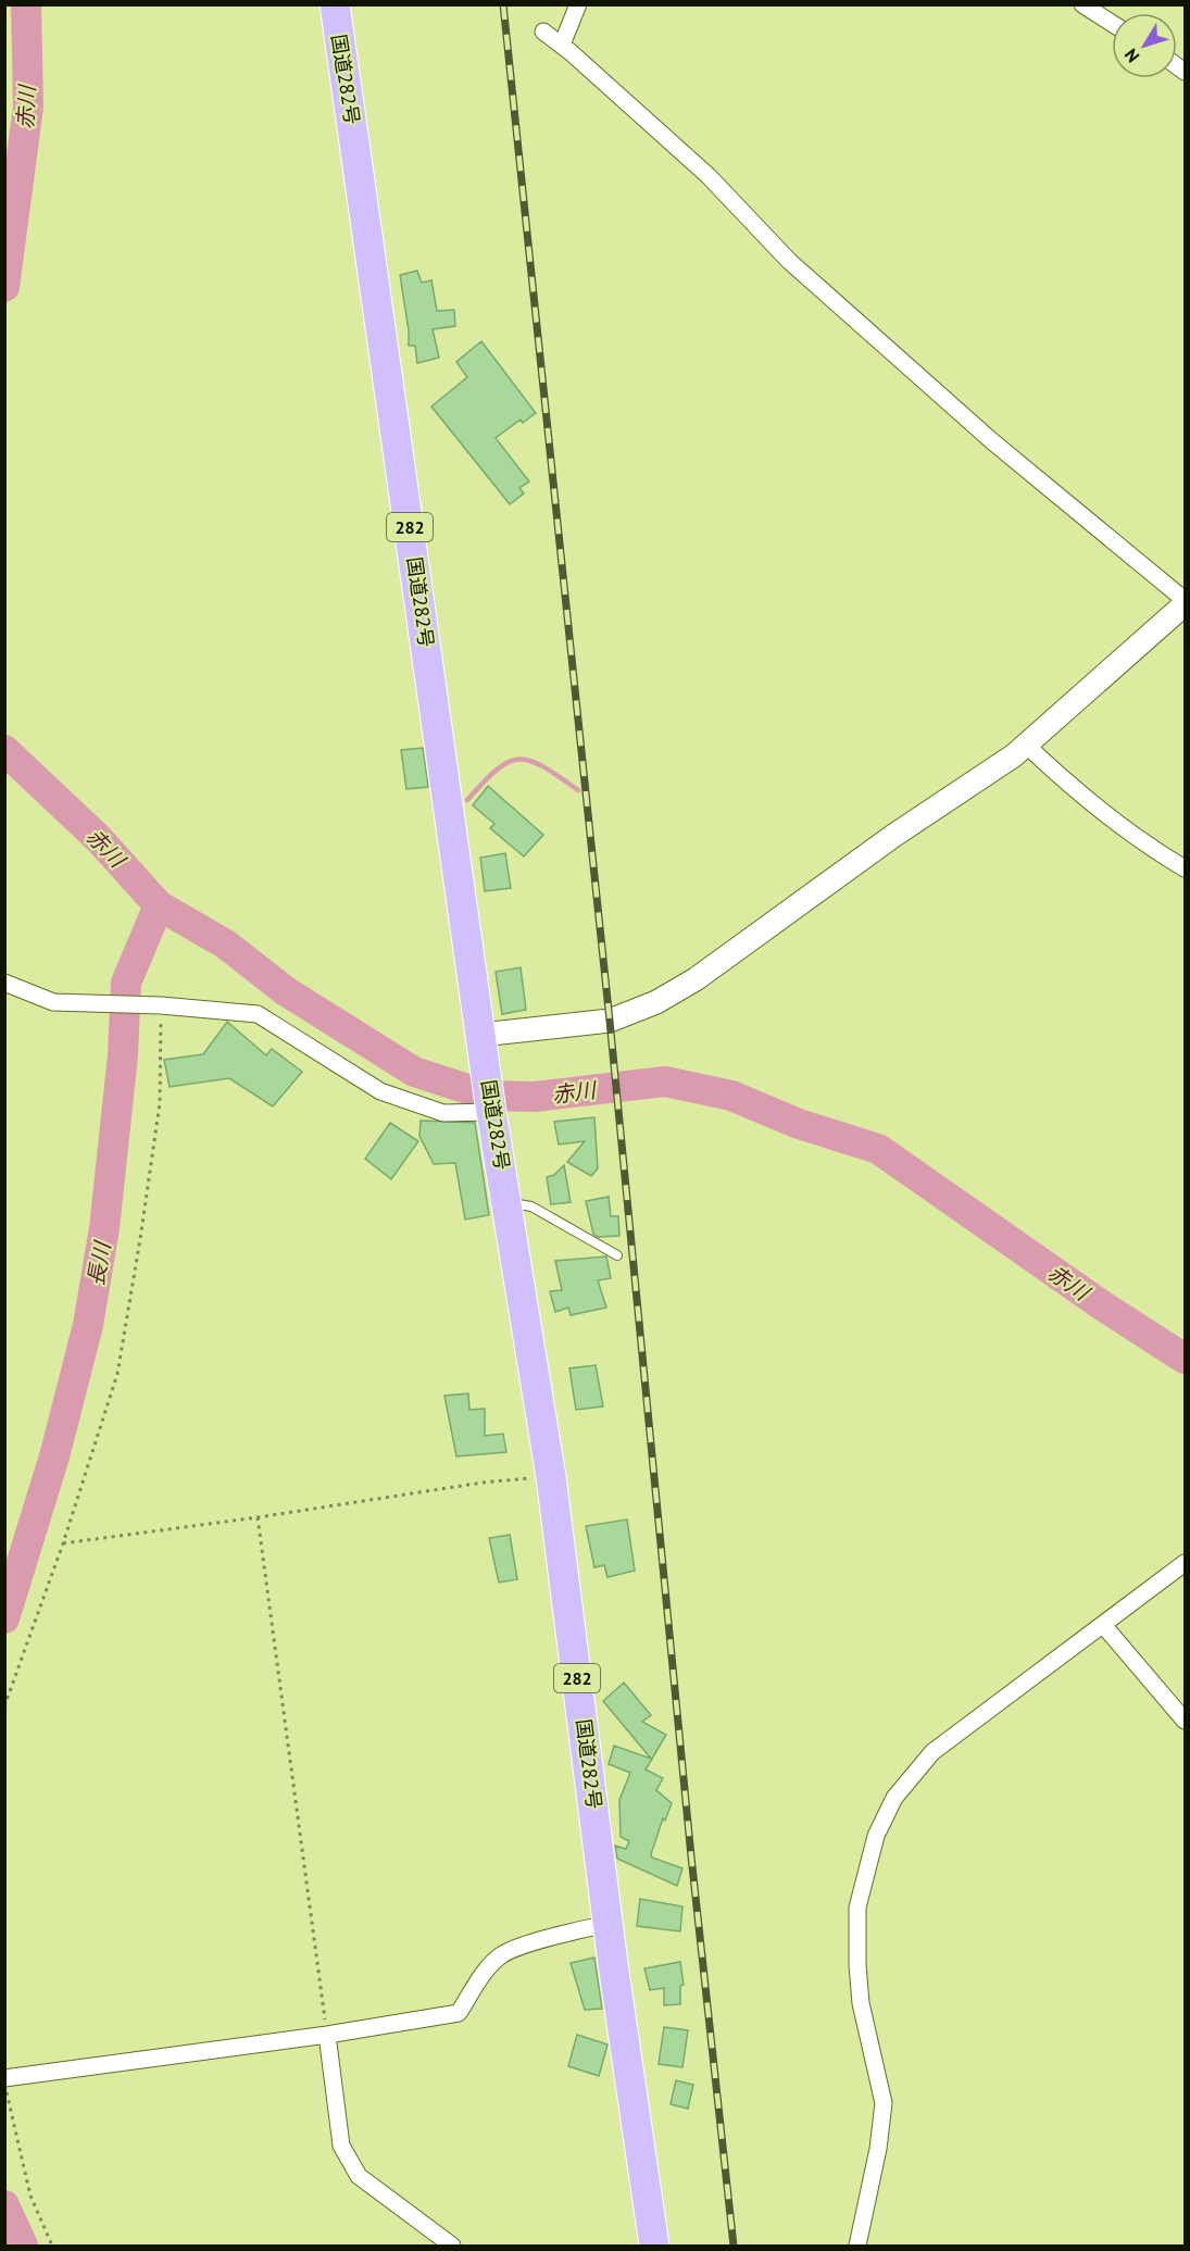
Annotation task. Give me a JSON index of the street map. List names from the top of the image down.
{
  "streets": {
    "highway": ["国道282号", "282"]
  },
  "water": ["赤川", "長川"],
  "north": "bottom left"
}
